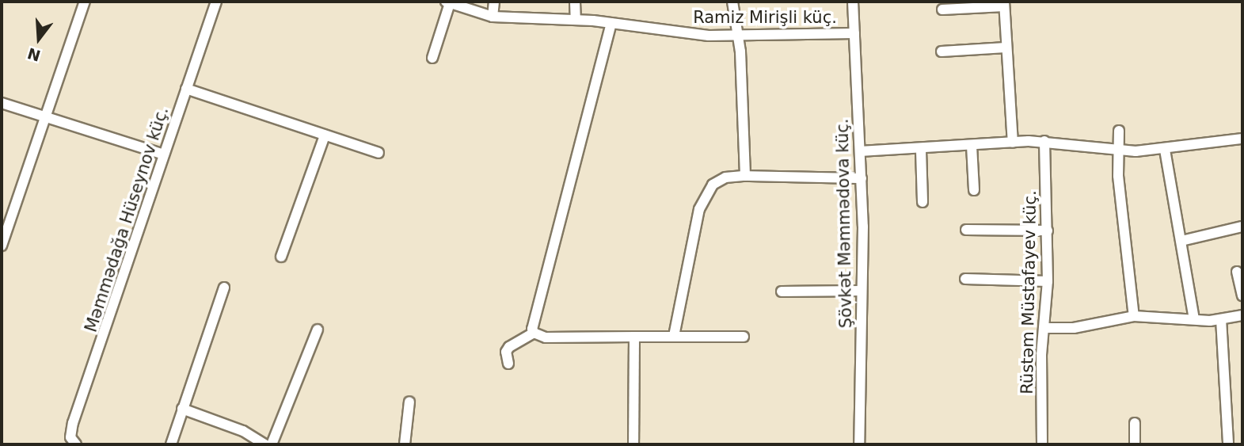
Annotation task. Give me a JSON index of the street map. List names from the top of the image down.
{
  "streets": {
    "street": [
      "Ramiz Mirişli küç.",
      "Məmmədağa Hüseynov küç.",
      "Şövkət Məmmədova küç.",
      "Rüstəm Müstafayev küç."
    ]
  },
  "crossings": [
    ["Ramiz Mirişli küç.", "Şövkət Məmmədova küç."]
  ],
  "north": "bottom"
}
